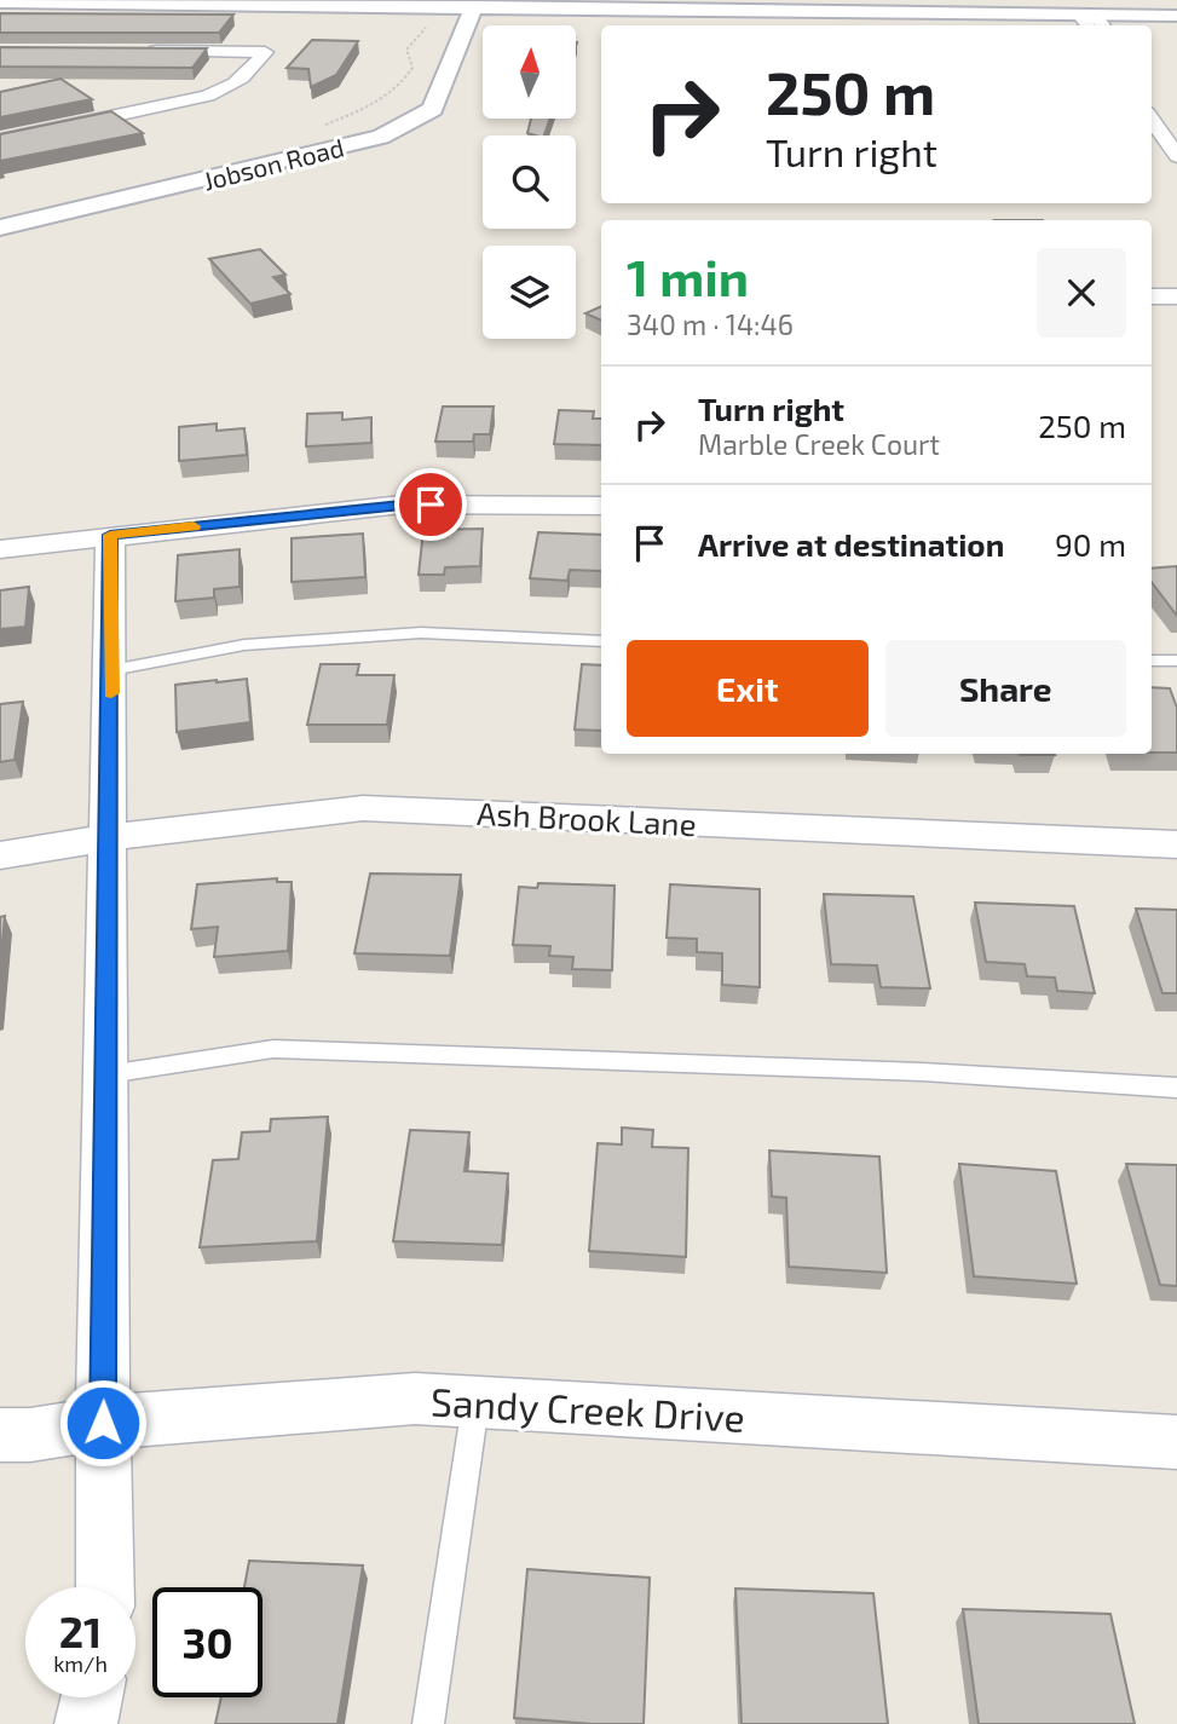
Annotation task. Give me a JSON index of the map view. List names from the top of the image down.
{
  "streets": {
    "street": ["Jobson Road", "Ash Brook Lane", "Sandy Creek Drive"]
  },
  "north": "top",
  "page": {
    "turn": ["250 m", "Turn right"],
    "heading": ["1 min", "340 m · 14:46"],
    "list": [
      {
        "name": "Turn right",
        "note": "Marble Creek Court",
        "value": "250 m"
      },
      {
        "name": "Arrive at destination",
        "value": "90 m"
      }
    ],
    "buttons": ["Exit", "Share"],
    "speed": "21 km/h",
    "limit": "30"
  }
}
